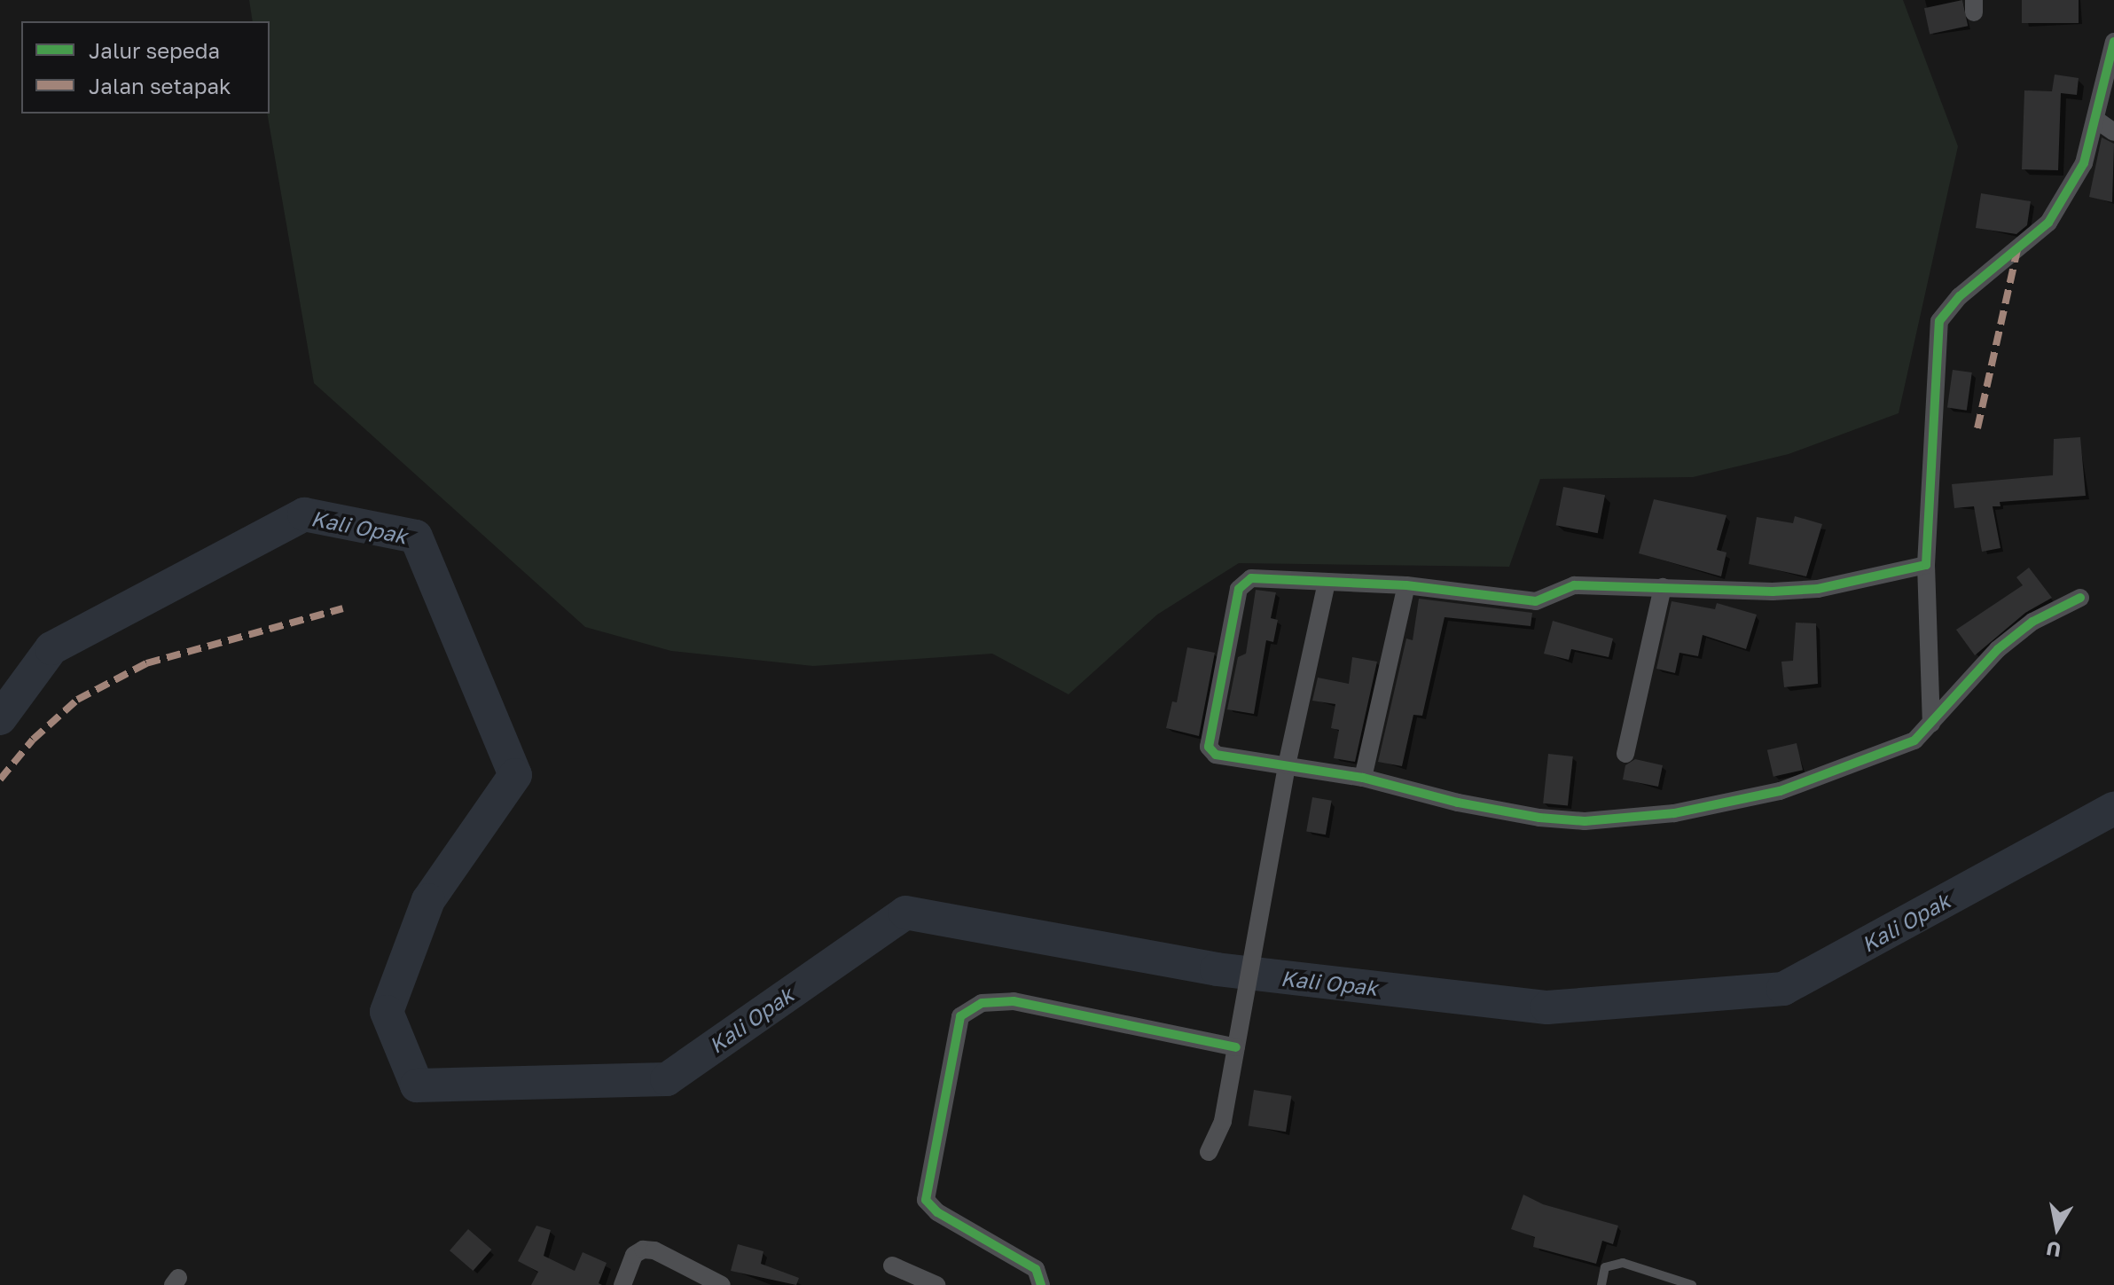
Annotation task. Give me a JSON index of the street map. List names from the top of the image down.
{
  "water": ["Kali Opak"],
  "legend": ["Jalur sepeda", "Jalan setapak"],
  "north": "bottom"
}
